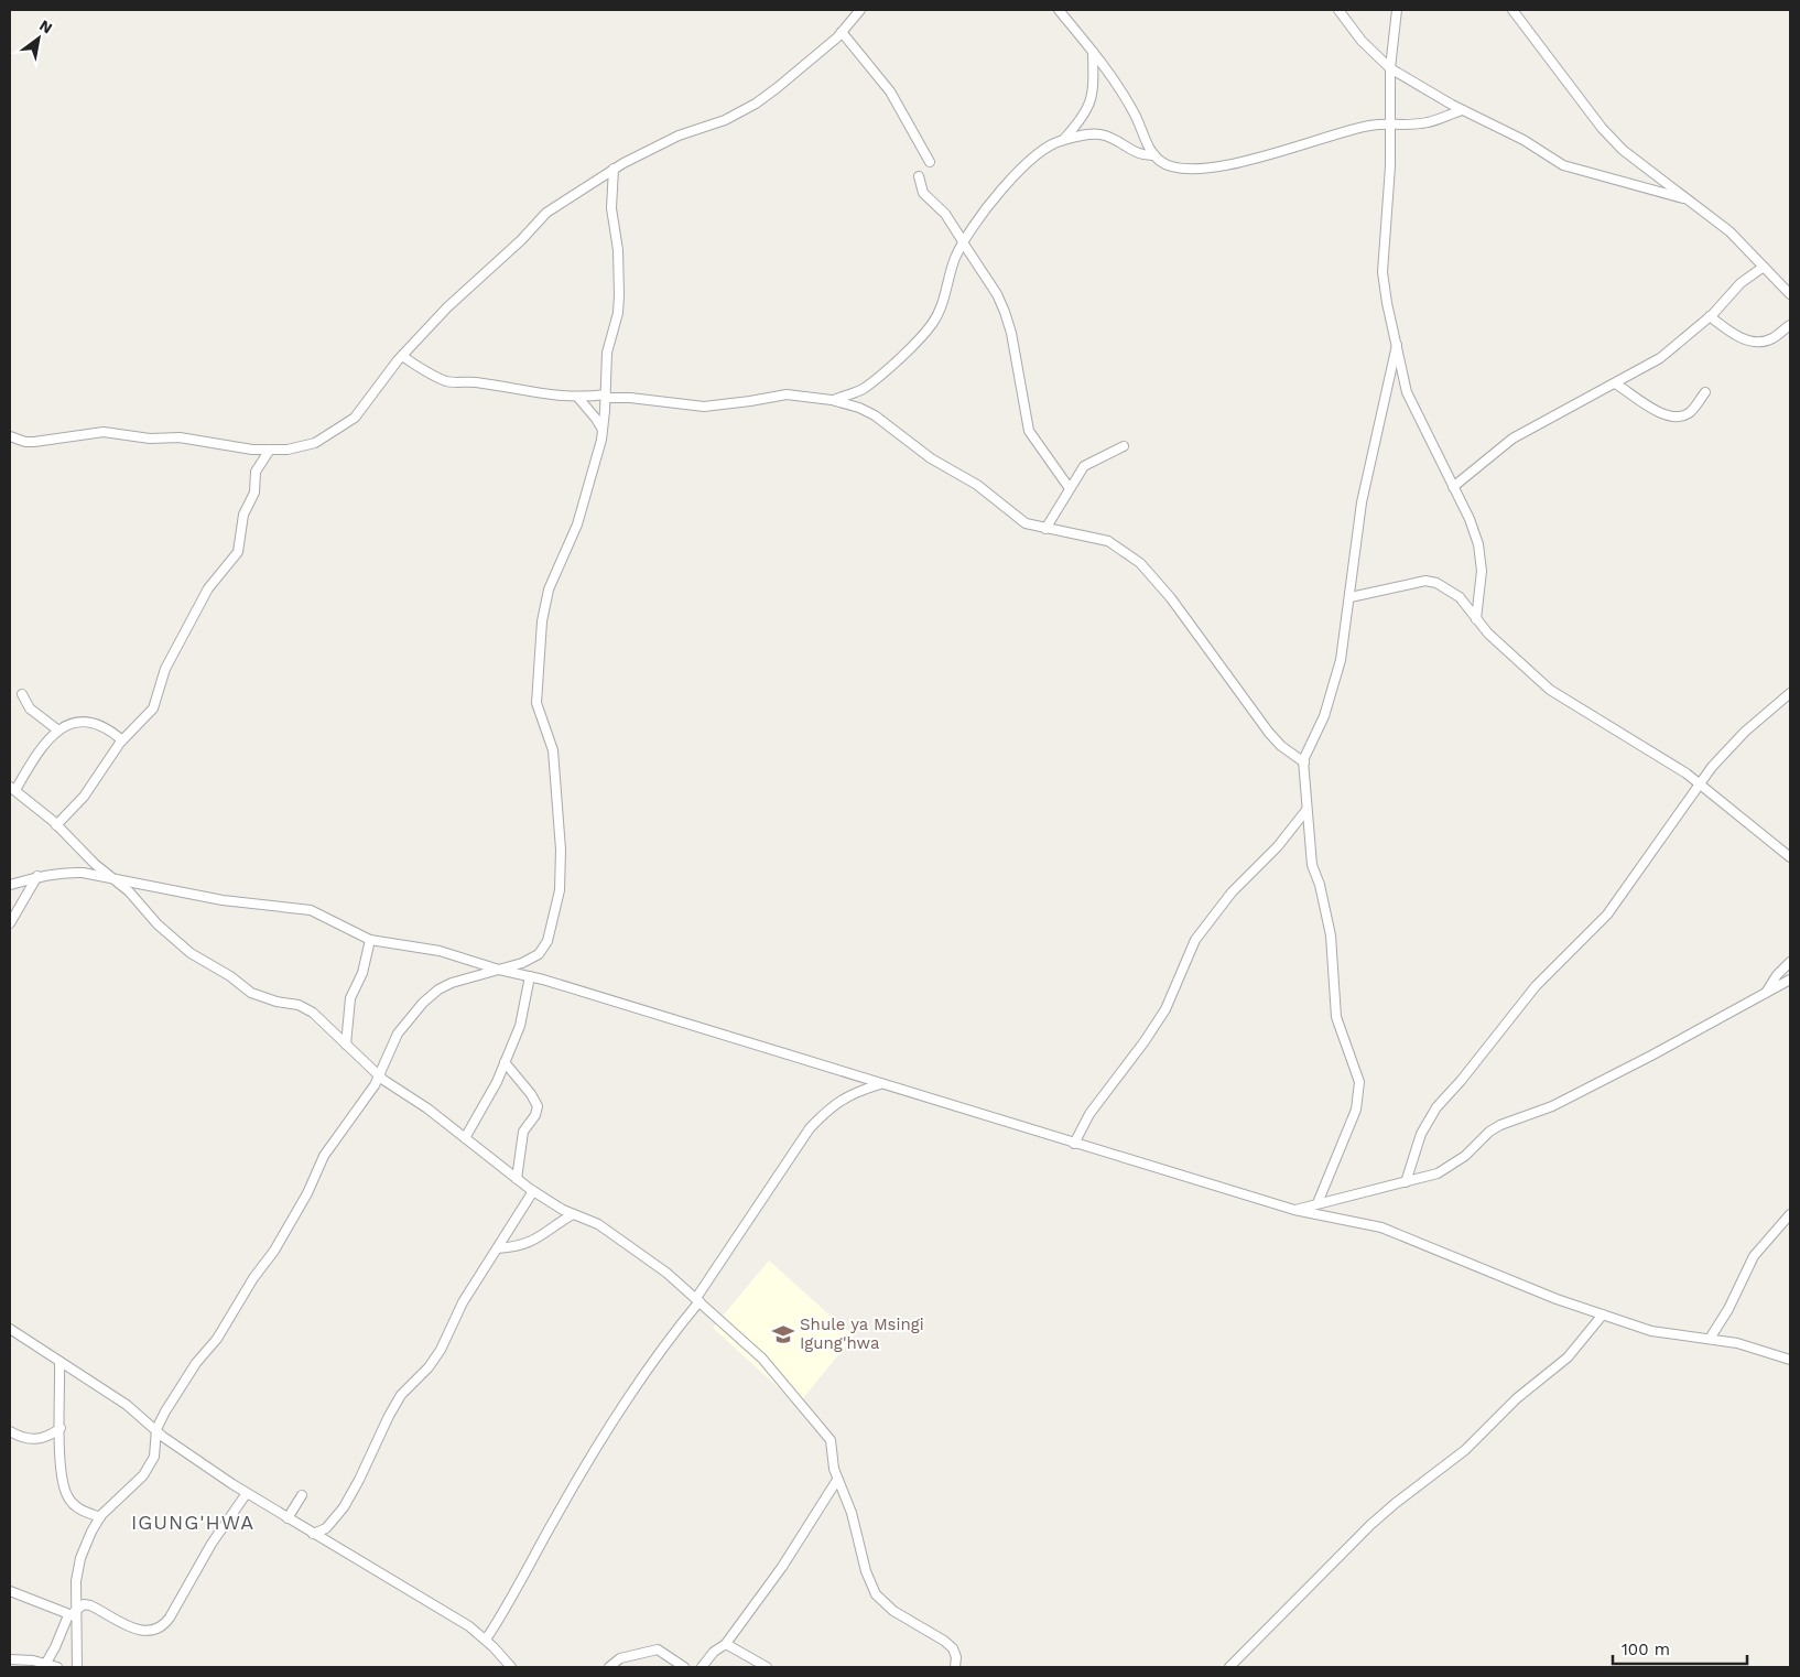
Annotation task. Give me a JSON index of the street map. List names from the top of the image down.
{
  "districts": ["IGUNG'HWA"],
  "places": {
    "school or university": ["Shule ya Msingi Igung'hwa"]
  },
  "scale_bar": "100 m",
  "north": "top right"
}
